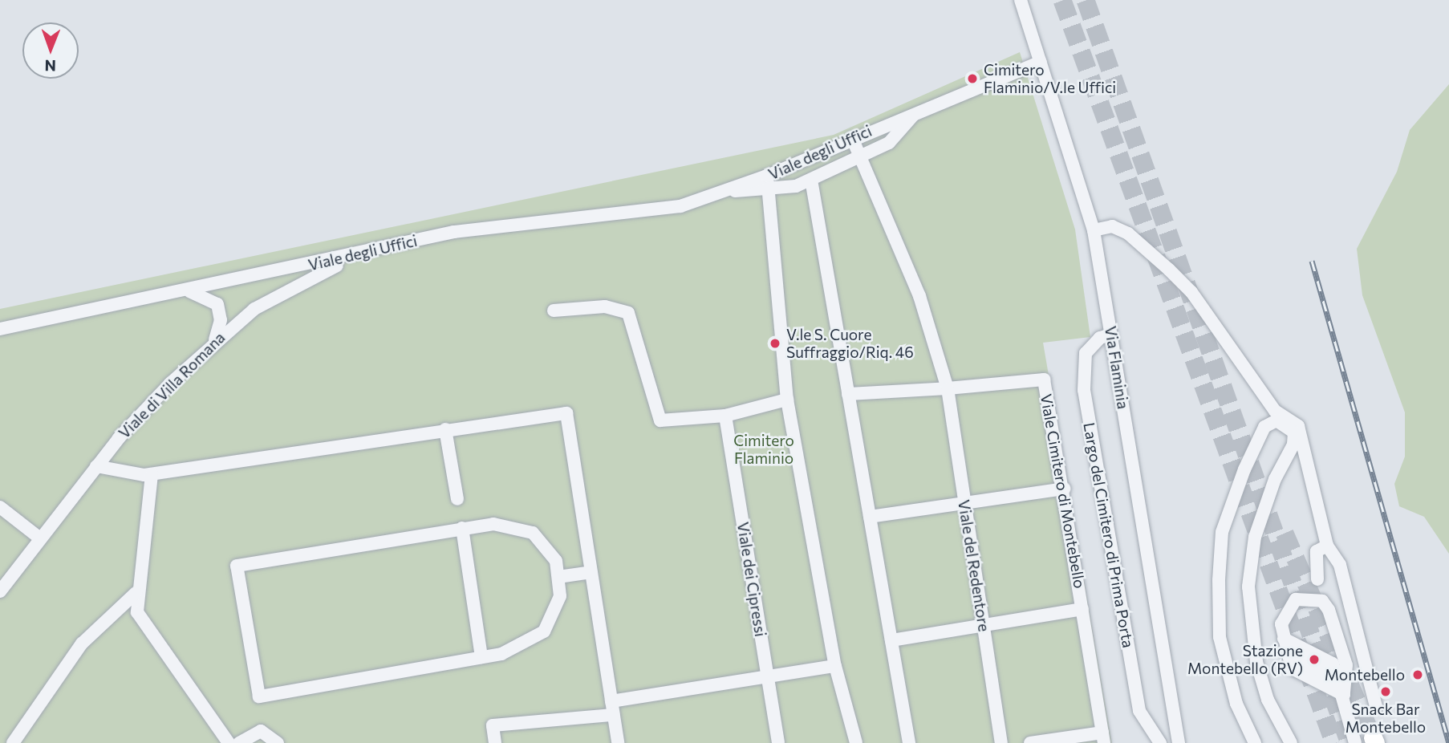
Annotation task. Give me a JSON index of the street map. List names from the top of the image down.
{
  "streets": {
    "street": [
      "Viale degli Uffici",
      "Via Flaminia",
      "Viale di Villa Romana",
      "Viale Cimitero di Montebello",
      "Largo del Cimitero di Prima Porta",
      "Viale del Redentore",
      "Viale dei Cipressi"
    ]
  },
  "crossings": [
    ["Viale degli Uffici", "Via Flaminia"],
    ["Viale degli Uffici", "Viale di Villa Romana"],
    ["Via Flaminia", "Largo del Cimitero di Prima Porta"],
    ["Viale Cimitero di Montebello", "Viale del Redentore"]
  ],
  "parks": ["Cimitero Flaminio"],
  "places": [
    "Cimitero Flaminio/V.le Uffici",
    "V.le S. Cuore Suffraggio/Riq. 46",
    "Stazione Montebello (RV)",
    "Montebello",
    "Snack Bar Montebello"
  ],
  "north": "bottom"
}
